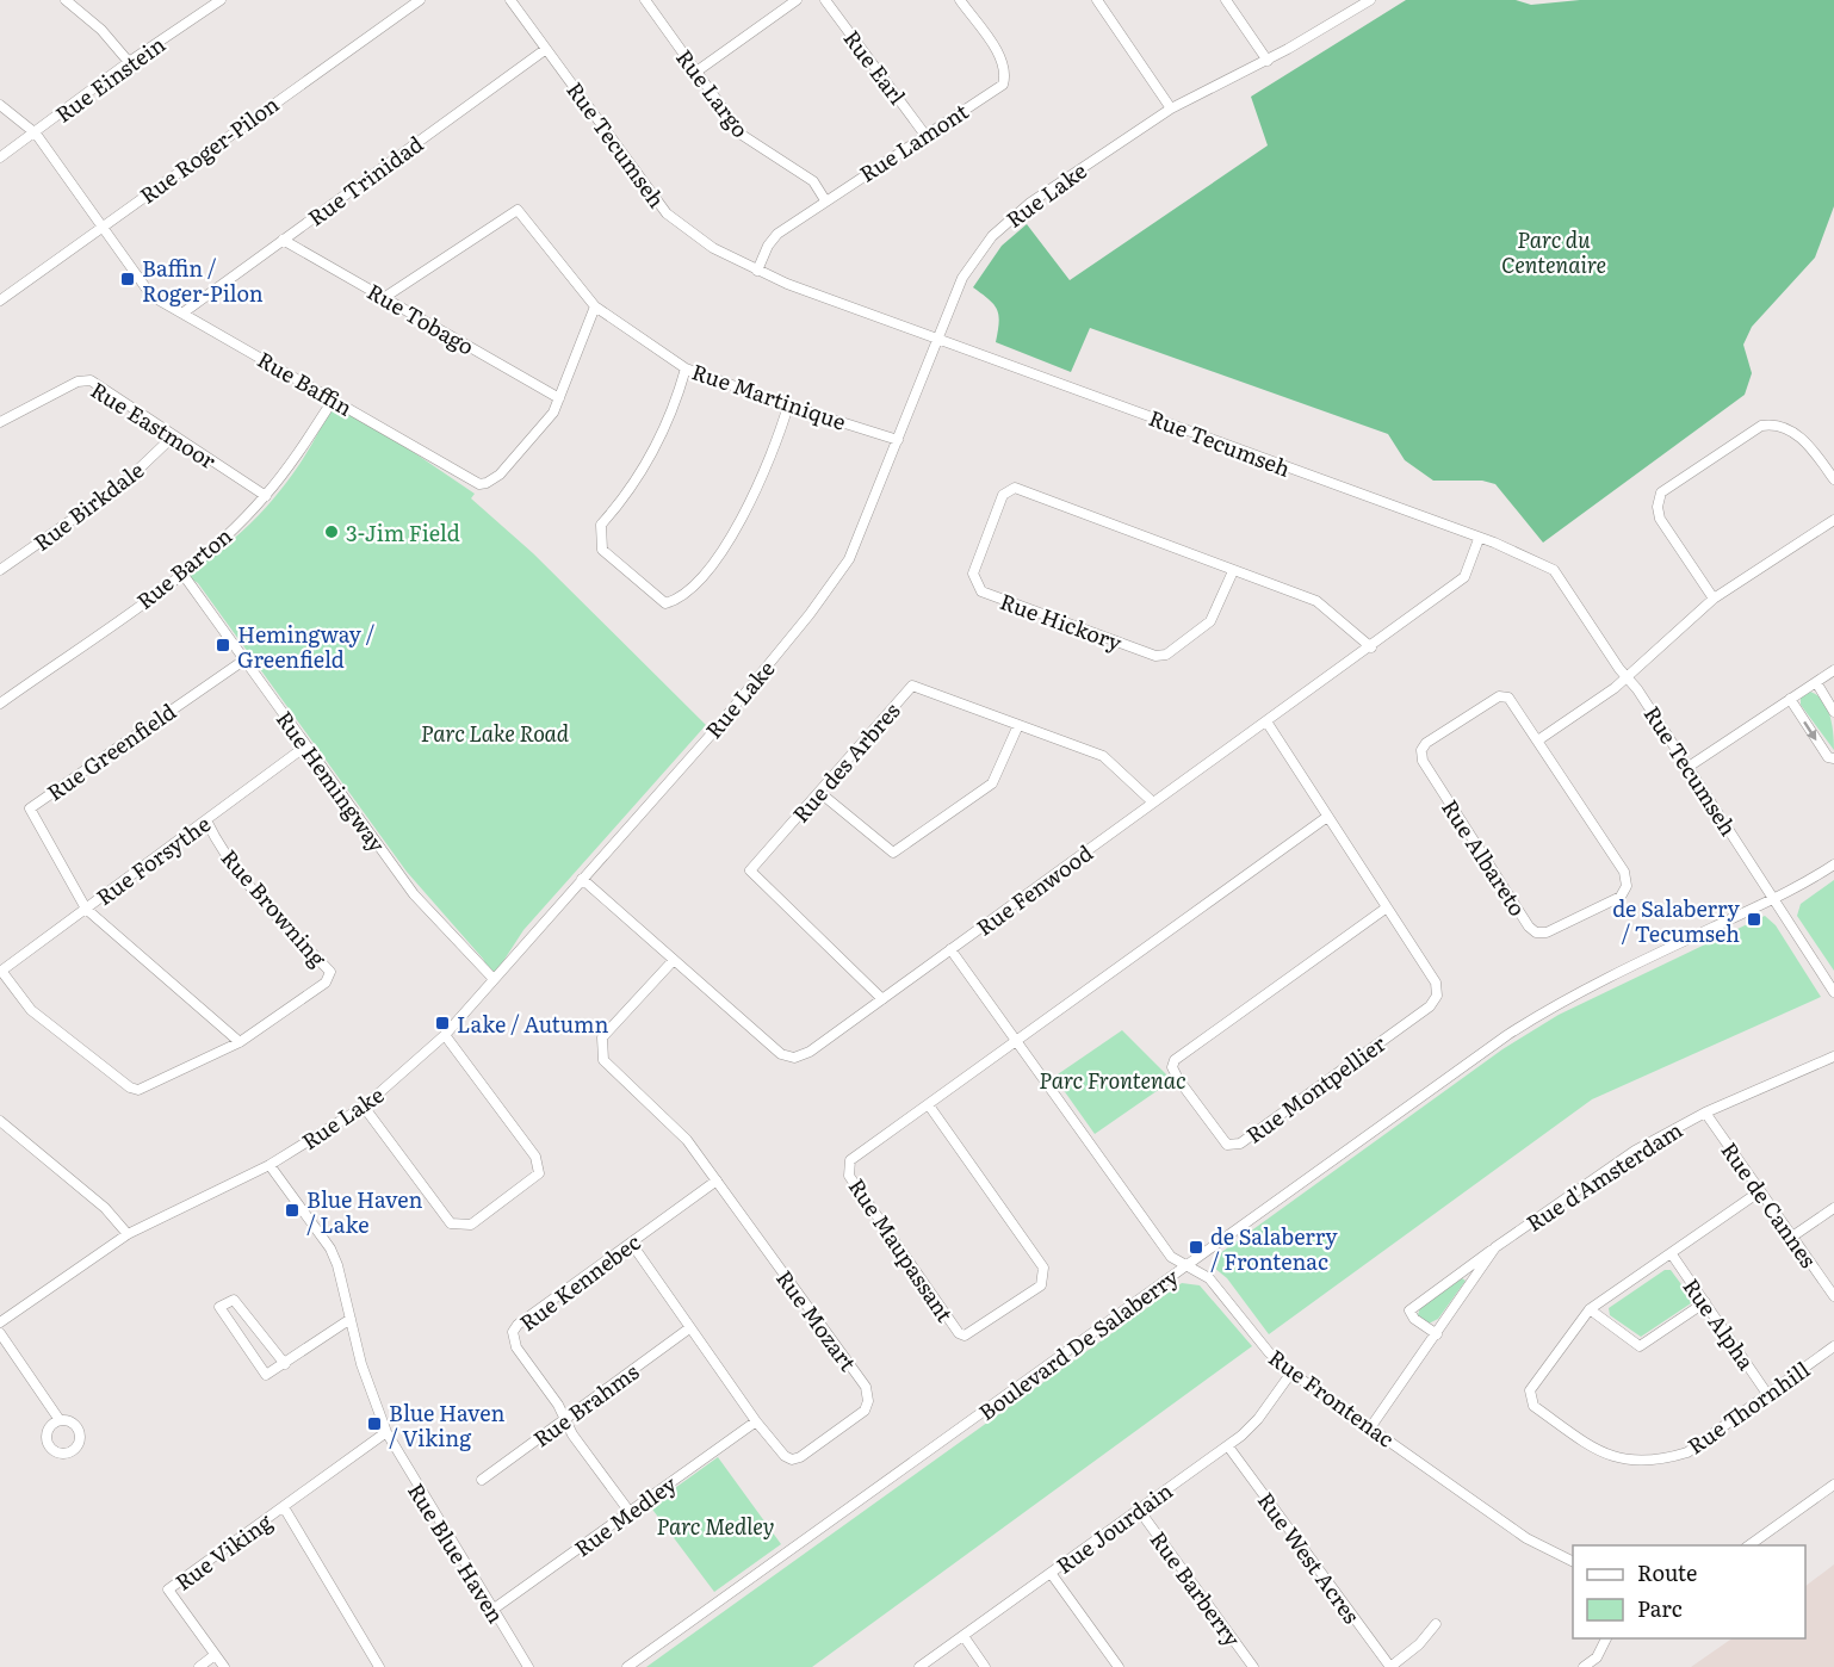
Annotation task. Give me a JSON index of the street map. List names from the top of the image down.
{
  "streets": {
    "street": [
      "Rue Earl",
      "Rue Einstein",
      "Rue Largo",
      "Rue Lamont",
      "Rue Tecumseh",
      "Rue Roger-Pilon",
      "Rue Trinidad",
      "Rue Lake",
      "Rue Tobago",
      "Rue Baffin",
      "Rue Martinique",
      "Rue Eastmoor",
      "Rue Birkdale",
      "Rue Barton",
      "Rue Hickory",
      "Rue Greenfield",
      "Rue des Arbres",
      "Rue Hemingway",
      "Rue Albareto",
      "Rue Forsythe",
      "Rue Fenwood",
      "Rue Browning",
      "Rue Montpellier",
      "Rue d'Amsterdam",
      "Rue de Cannes",
      "Rue Maupassant",
      "Rue Kennebec",
      "Rue Mozart",
      "Rue Alpha",
      "Boulevard De Salaberry",
      "Rue Frontenac",
      "Rue Brahms",
      "Rue Thornhill",
      "Rue Medley",
      "Rue Jourdain",
      "Rue Viking",
      "Rue Blue Haven",
      "Rue West Acres",
      "Rue Barberry"
    ]
  },
  "crossings": [
    ["Rue Earl", "Rue Lamont"],
    ["Rue Einstein", "Rue Baffin"],
    ["Rue Largo", "Rue Lamont"],
    ["Rue Lamont", "Rue Tecumseh"],
    ["Rue Tecumseh", "Rue Trinidad"],
    ["Rue Tecumseh", "Rue Lake"],
    ["Rue Tecumseh", "Rue Fenwood"],
    ["Rue Tecumseh", "Boulevard De Salaberry"],
    ["Rue Roger-Pilon", "Rue Baffin"],
    ["Rue Trinidad", "Rue Tobago"],
    ["Rue Trinidad", "Rue Baffin"],
    ["Rue Lake", "Rue Martinique"],
    ["Rue Lake", "Rue Hemingway"],
    ["Rue Lake", "Rue Fenwood"],
    ["Rue Lake", "Rue Blue Haven"],
    ["Rue Tobago", "Rue Baffin"],
    ["Rue Tobago", "Rue Martinique"],
    ["Rue Baffin", "Rue Martinique"],
    ["Rue Baffin", "Rue Barton"],
    ["Rue Eastmoor", "Rue Birkdale"],
    ["Rue Eastmoor", "Rue Barton"],
    ["Rue Barton", "Rue Hemingway"],
    ["Rue Hickory", "Rue Fenwood"],
    ["Rue Greenfield", "Rue Hemingway"],
    ["Rue Greenfield", "Rue Forsythe"],
    ["Rue Greenfield", "Rue Browning"],
    ["Rue des Arbres", "Rue Fenwood"],
    ["Rue Hemingway", "Rue Forsythe"],
    ["Rue Forsythe", "Rue Browning"],
    ["Rue Fenwood", "Rue Montpellier"],
    ["Rue Fenwood", "Rue Mozart"],
    ["Rue Fenwood", "Rue Frontenac"],
    ["Rue Montpellier", "Rue Maupassant"],
    ["Rue d'Amsterdam", "Rue de Cannes"],
    ["Rue d'Amsterdam", "Rue Frontenac"],
    ["Rue de Cannes", "Rue Thornhill"],
    ["Rue Maupassant", "Rue Frontenac"],
    ["Rue Kennebec", "Rue Mozart"],
    ["Rue Kennebec", "Rue Brahms"],
    ["Rue Kennebec", "Rue Medley"],
    ["Rue Mozart", "Rue Brahms"],
    ["Rue Mozart", "Rue Medley"],
    ["Rue Alpha", "Rue Thornhill"],
    ["Boulevard De Salaberry", "Rue Frontenac"],
    ["Rue Frontenac", "Rue Jourdain"],
    ["Rue Medley", "Rue Blue Haven"],
    ["Rue Jourdain", "Rue West Acres"],
    ["Rue Jourdain", "Rue Barberry"],
    ["Rue Viking", "Rue Blue Haven"]
  ],
  "parks": [
    "Parc du Centenaire",
    "Parc Lake Road",
    "Parc Frontenac",
    "Parc Medley"
  ],
  "places": {
    "transit": [
      "Baffin / Roger-Pilon",
      "Hemingway / Greenfield",
      "de Salaberry / Tecumseh",
      "Lake / Autumn",
      "Blue Haven / Lake",
      "de Salaberry / Frontenac",
      "Blue Haven / Viking"
    ],
    "other": ["3-Jim Field"]
  },
  "legend": ["Route", "Parc"]
}
